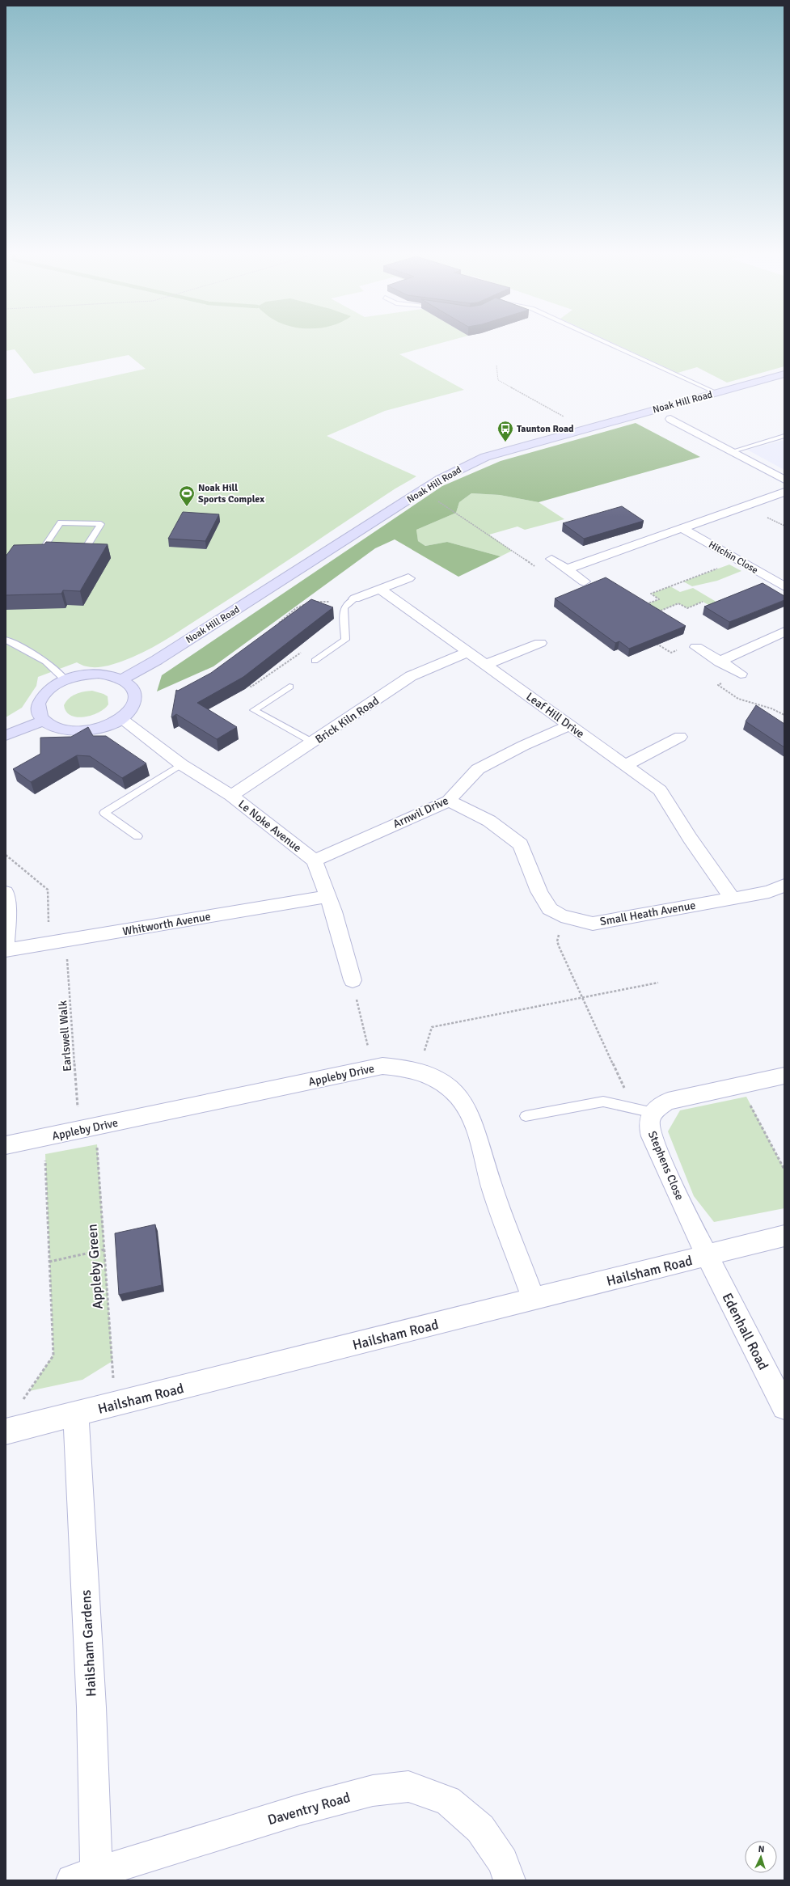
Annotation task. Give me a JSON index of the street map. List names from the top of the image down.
{
  "streets": {
    "street": [
      "Noak Hill Road",
      "Hitchin Close",
      "Leaf Hill Drive",
      "Brick Kiln Road",
      "Arnwil Drive",
      "Le Noke Avenue",
      "Small Heath Avenue",
      "Whitworth Avenue",
      "Appleby Drive",
      "Stephens Close",
      "Hailsham Road",
      "Edenhall Road",
      "Hailsham Gardens",
      "Daventry Road"
    ],
    "path": ["Earlswell Walk", "Appleby Green"]
  },
  "crossings": [
    ["Noak Hill Road", "Le Noke Avenue"],
    ["Leaf Hill Drive", "Brick Kiln Road"],
    ["Leaf Hill Drive", "Arnwil Drive"],
    ["Leaf Hill Drive", "Small Heath Avenue"],
    ["Brick Kiln Road", "Le Noke Avenue"],
    ["Arnwil Drive", "Le Noke Avenue"],
    ["Arnwil Drive", "Small Heath Avenue"],
    ["Whitworth Avenue", "Earlswell Walk"],
    ["Earlswell Walk", "Appleby Drive"],
    ["Earlswell Walk", "Appleby Green"],
    ["Appleby Drive", "Appleby Green"],
    ["Appleby Drive", "Hailsham Road"],
    ["Stephens Close", "Hailsham Road"],
    ["Stephens Close", "Edenhall Road"],
    ["Appleby Green", "Hailsham Road"],
    ["Hailsham Road", "Edenhall Road"],
    ["Hailsham Road", "Hailsham Gardens"],
    ["Hailsham Gardens", "Daventry Road"]
  ],
  "places": {
    "bus stop": ["Taunton Road"],
    "sports": ["Noak Hill Sports Complex"]
  },
  "north": "top"
}
